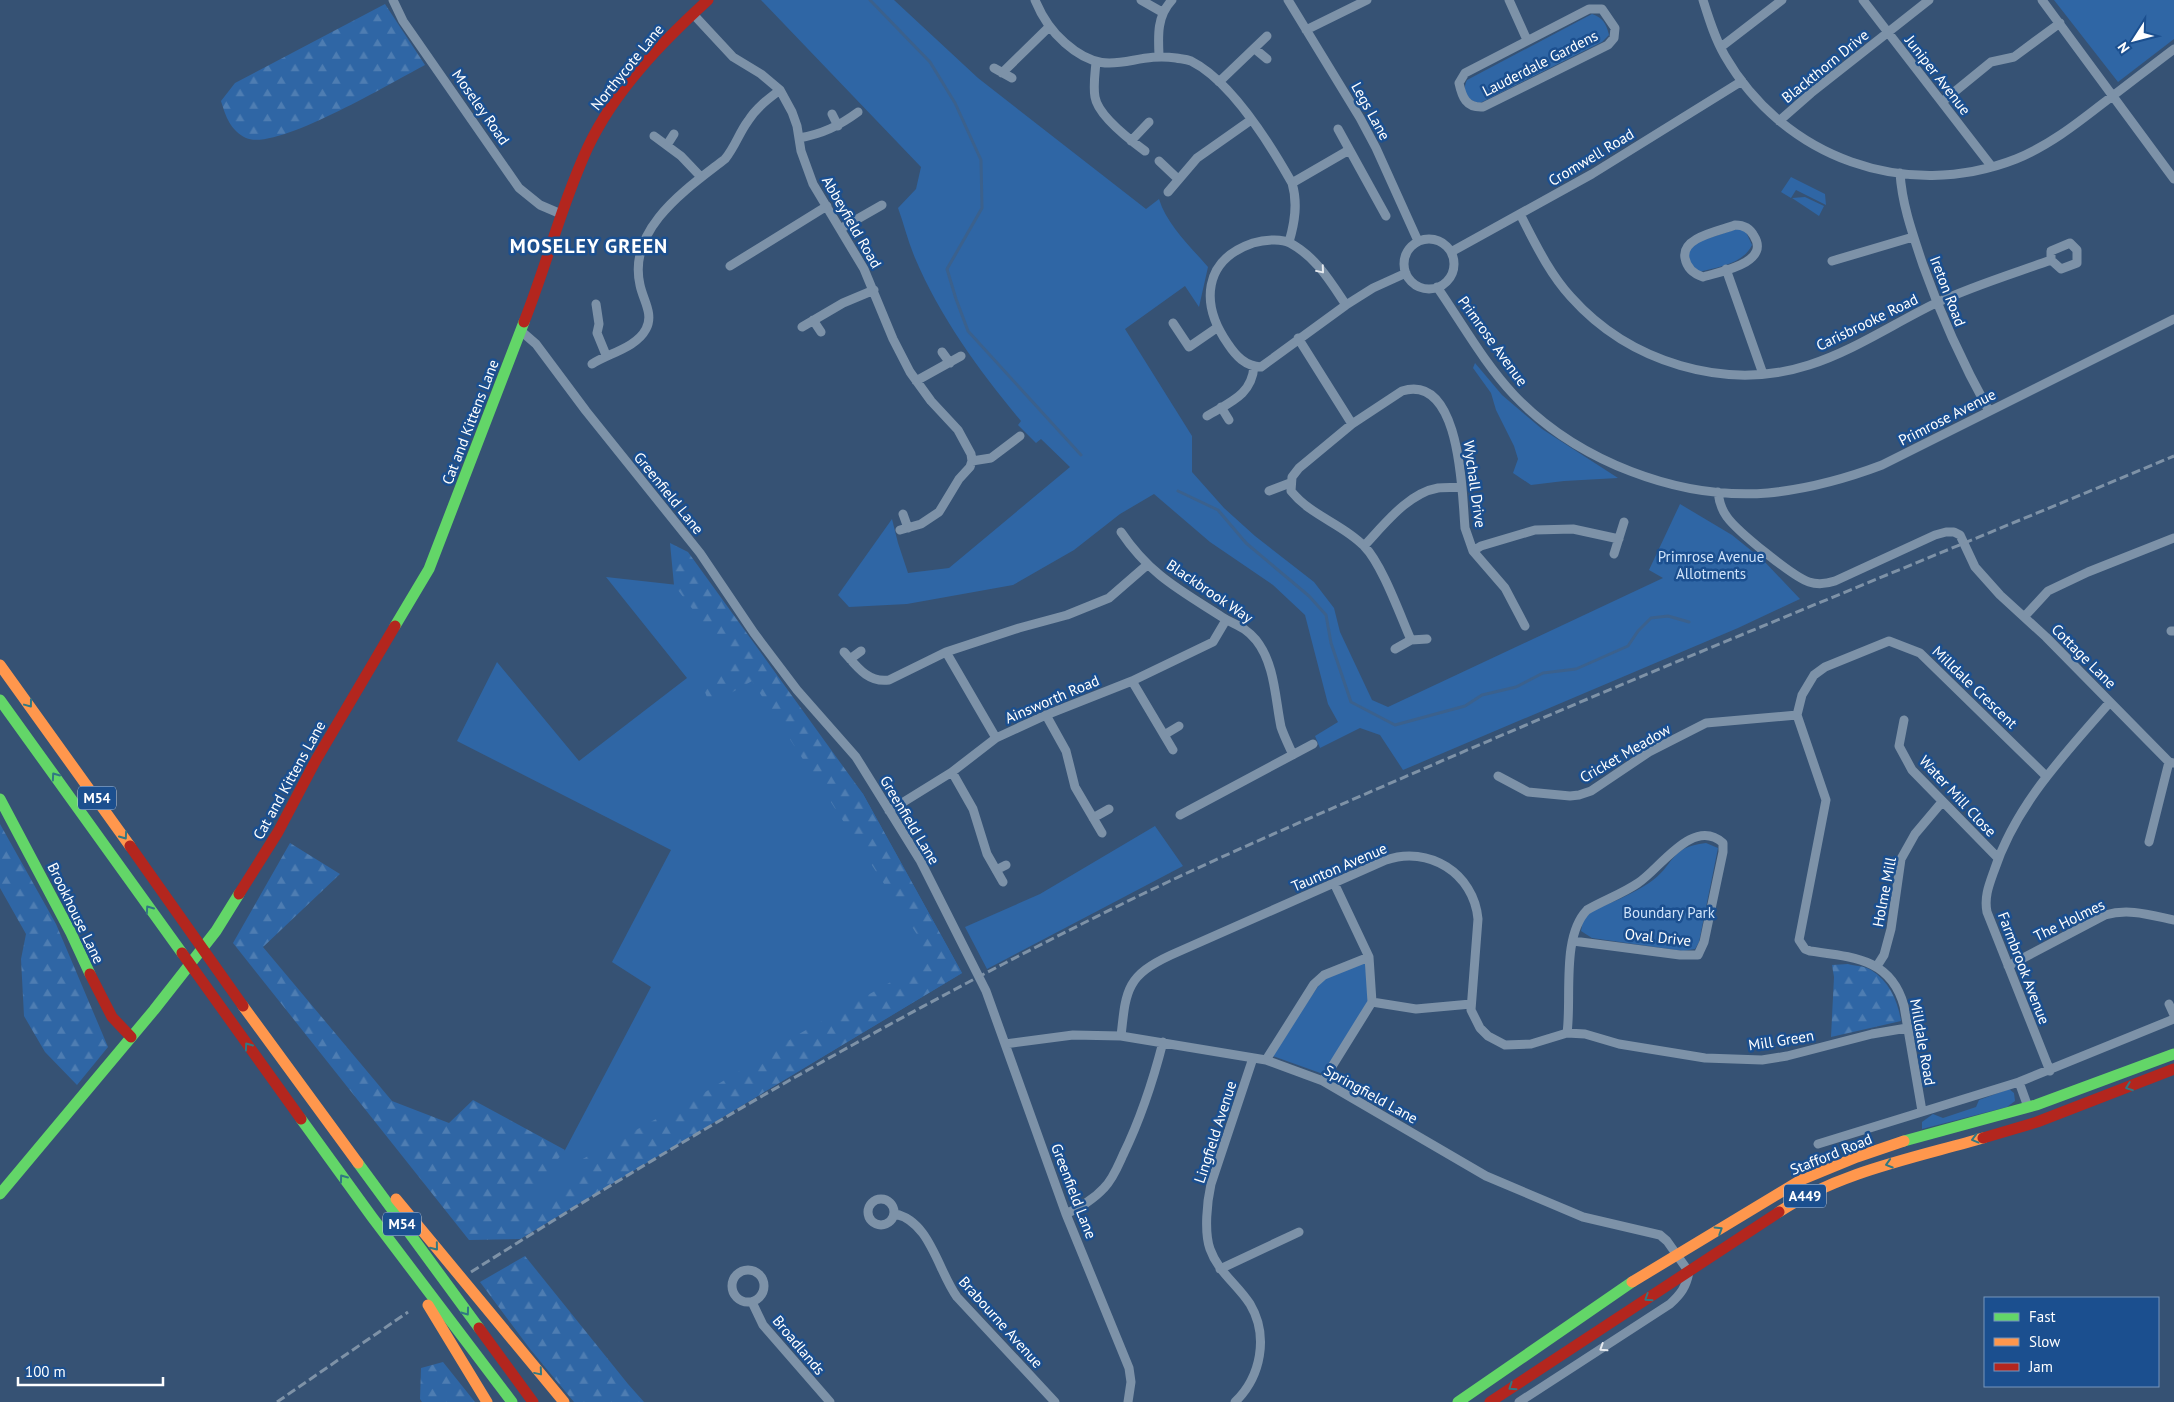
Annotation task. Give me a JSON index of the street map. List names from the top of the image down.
{
  "streets": {
    "main road": [
      "Northycote Lane",
      "Cat and Kittens Lane",
      "M54",
      "Brookhouse Lane",
      "Stafford Road",
      "A449"
    ],
    "street": [
      "Lauderdale Gardens",
      "Blackthorn Drive",
      "Juniper Avenue",
      "Moseley Road",
      "Legs Lane",
      "Cromwell Road",
      "Abbeyfield Road",
      "Ireton Road",
      "Carisbrooke Road",
      "Primrose Avenue",
      "Wychall Drive",
      "Greenfield Lane",
      "Blackbrook Way",
      "Cottage Lane",
      "Milldale Crescent",
      "Ainsworth Road",
      "Cricket Meadow",
      "Water Mill Close",
      "Taunton Avenue",
      "Holme Mill",
      "The Holmes",
      "Oval Drive",
      "Farmbrook Avenue",
      "Mill Green",
      "Milldale Road",
      "Springfield Lane",
      "Lingfield Avenue",
      "Brabourne Avenue",
      "Broadlands"
    ]
  },
  "crossings": [
    ["Blackthorn Drive", "Juniper Avenue"],
    ["Northycote Lane", "Moseley Road"],
    ["Northycote Lane", "Abbeyfield Road"],
    ["Northycote Lane", "Cat and Kittens Lane"],
    ["Northycote Lane", "Greenfield Lane"],
    ["Legs Lane", "Cromwell Road"],
    ["Legs Lane", "Primrose Avenue"],
    ["Cromwell Road", "Carisbrooke Road"],
    ["Cromwell Road", "Primrose Avenue"],
    ["Ireton Road", "Carisbrooke Road"],
    ["Ireton Road", "Primrose Avenue"],
    ["Primrose Avenue", "Cottage Lane"],
    ["Cat and Kittens Lane", "Greenfield Lane"],
    ["Cat and Kittens Lane", "Brookhouse Lane"],
    ["Greenfield Lane", "Ainsworth Road"],
    ["Greenfield Lane", "Springfield Lane"],
    ["Blackbrook Way", "Ainsworth Road"],
    ["Cottage Lane", "Farmbrook Avenue"],
    ["Milldale Crescent", "Cricket Meadow"],
    ["Milldale Crescent", "Farmbrook Avenue"],
    ["Milldale Crescent", "Milldale Road"],
    ["Cricket Meadow", "Milldale Road"],
    ["Water Mill Close", "Holme Mill"],
    ["Water Mill Close", "Farmbrook Avenue"],
    ["Taunton Avenue", "Oval Drive"],
    ["Taunton Avenue", "Mill Green"],
    ["Taunton Avenue", "Springfield Lane"],
    ["Holme Mill", "Milldale Road"],
    ["The Holmes", "Farmbrook Avenue"],
    ["Farmbrook Avenue", "Stafford Road"],
    ["Mill Green", "Milldale Road"],
    ["Milldale Road", "Stafford Road"],
    ["Springfield Lane", "Lingfield Avenue"],
    ["Springfield Lane", "Stafford Road"]
  ],
  "districts": ["MOSELEY GREEN"],
  "parks": ["Primrose Avenue Allotments", "Boundary Park"],
  "legend": ["Fast", "Slow", "Jam"],
  "scale_bar": "100 m",
  "north": "bottom left"
}
